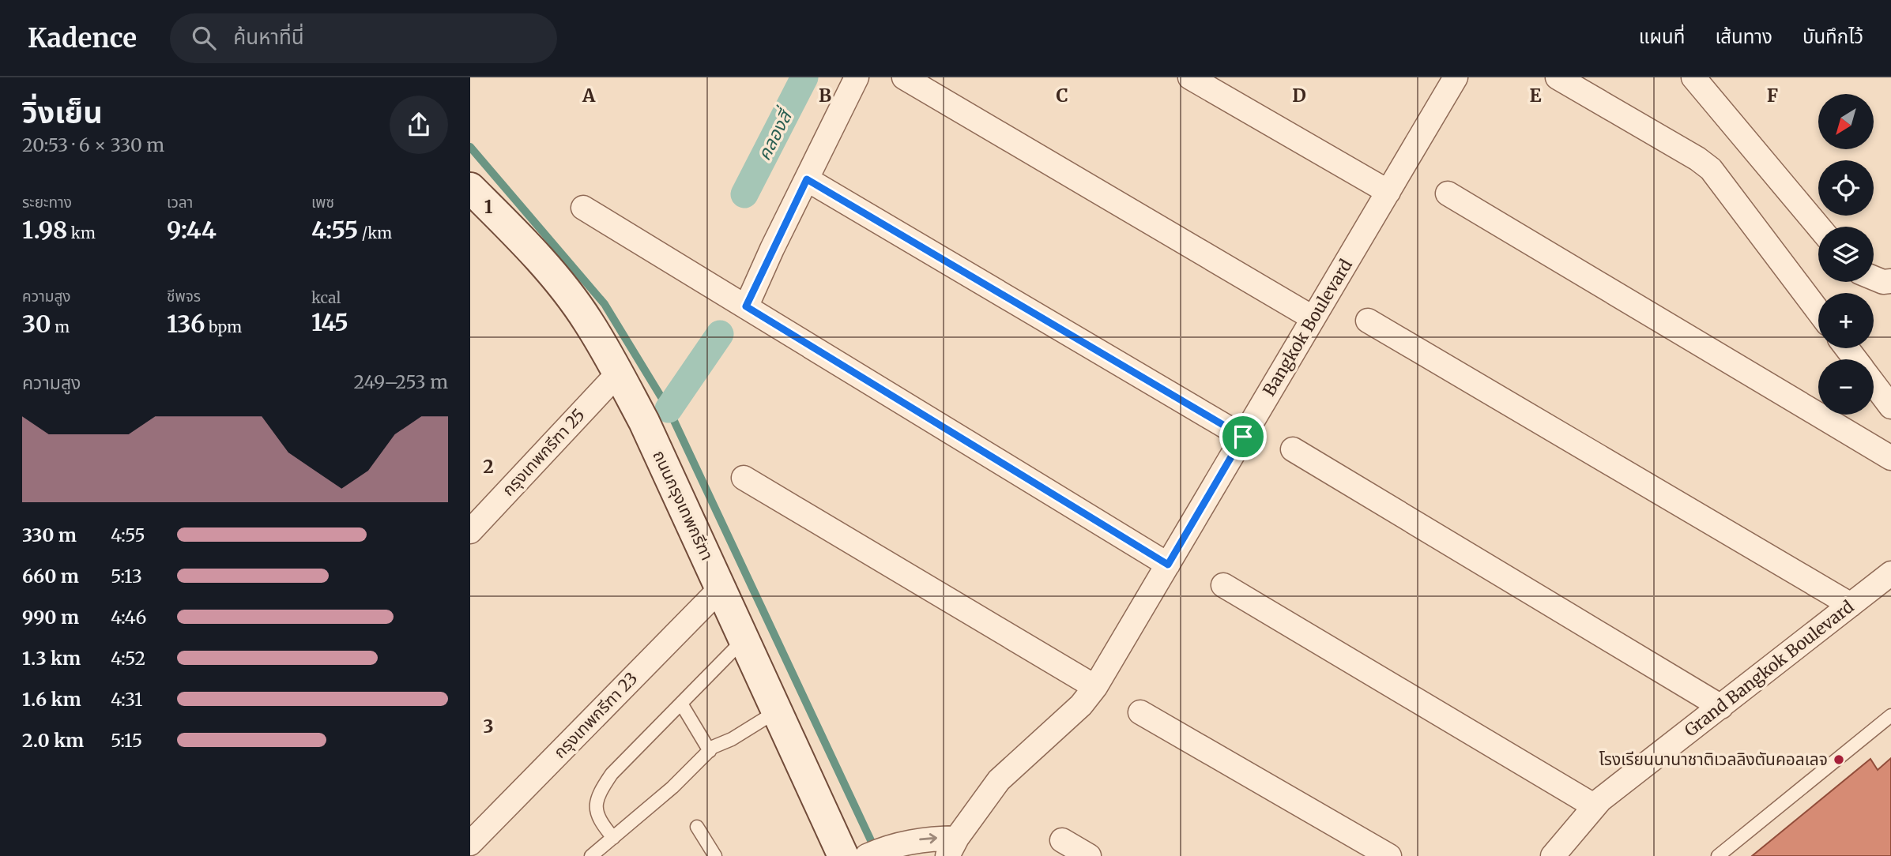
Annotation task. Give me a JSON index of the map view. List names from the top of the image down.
{
  "streets": {
    "main road": ["ถนนกรุงเทพกรีฑา"],
    "street": [
      "Bangkok Boulevard",
      "กรุงเทพกรีฑา 25",
      "Grand Bangkok Boulevard",
      "กรุงเทพกรีฑา 23"
    ]
  },
  "crossings": [
    ["Bangkok Boulevard", "ถนนกรุงเทพกรีฑา"],
    ["กรุงเทพกรีฑา 25", "ถนนกรุงเทพกรีฑา"],
    ["ถนนกรุงเทพกรีฑา", "กรุงเทพกรีฑา 23"]
  ],
  "water": ["คลองสี่"],
  "places": ["โรงเรียนนานาชาติเวลลิงตันคอลเลจ"],
  "north": "bottom left",
  "page": {
    "header": "Kadence",
    "search": "ค้นหาที่นี่",
    "nav": ["แผนที่", "เส้นทาง", "บันทึกไว้"],
    "heading": ["วิ่งเย็น", "20:53 · 6 × 330 m"],
    "map_buttons": ["+", "−"],
    "stats": [
      ["ระยะทาง", "1.98 km"],
      ["เวลา", "9:44"],
      ["เพซ", "4:55 /km"],
      ["ความสูง", "30 m"],
      ["ชีพจร", "136 bpm"],
      ["kcal", "145"]
    ],
    "chart": ["ความสูง", "249–253 m"],
    "list": [
      {
        "name": "330 m",
        "note": "4:55"
      },
      {
        "name": "660 m",
        "note": "5:13"
      },
      {
        "name": "990 m",
        "note": "4:46"
      },
      {
        "name": "1.3 km",
        "note": "4:52"
      },
      {
        "name": "1.6 km",
        "note": "4:31"
      },
      {
        "name": "2.0 km",
        "note": "5:15"
      }
    ]
  },
  "grid": {
    "columns": [
      "A",
      "B",
      "C",
      "D",
      "E",
      "F"
    ],
    "rows": ["1", "2", "3"]
  }
}
